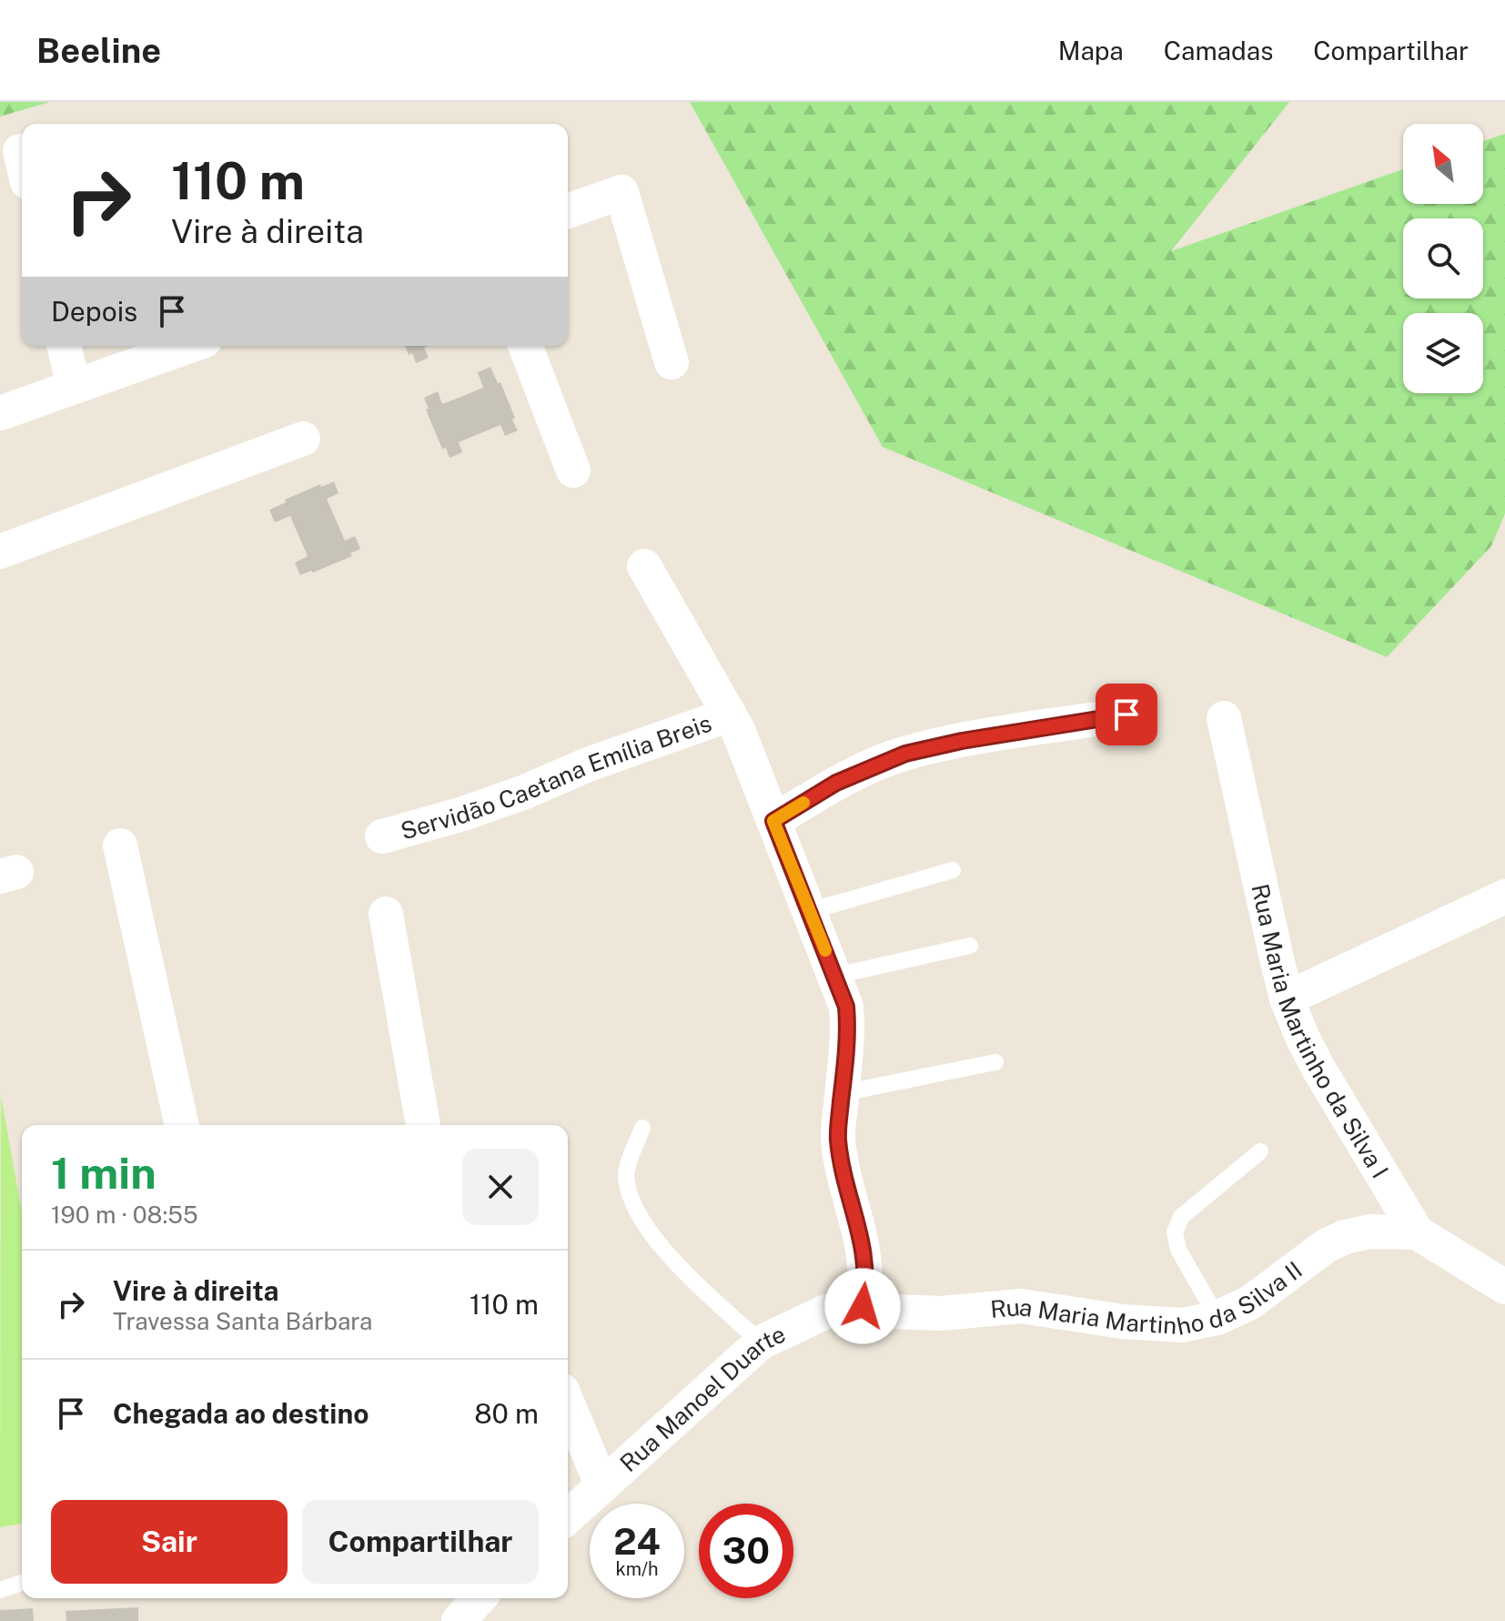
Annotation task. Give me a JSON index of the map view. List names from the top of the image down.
{
  "streets": {
    "street": [
      "Servidão Caetana Emília Breis",
      "Rua Maria Martinho da Silva I",
      "Rua Maria Martinho da Silva II",
      "Rua Manoel Duarte"
    ]
  },
  "crossings": [
    ["Rua Maria Martinho da Silva I", "Rua Maria Martinho da Silva II"],
    ["Rua Maria Martinho da Silva II", "Rua Manoel Duarte"]
  ],
  "north": "top left",
  "page": {
    "header": "Beeline",
    "nav": ["Mapa", "Camadas", "Compartilhar"],
    "turn": ["110 m", "Vire à direita"],
    "then": "Depois",
    "heading": ["1 min", "190 m · 08:55"],
    "list": [
      {
        "name": "Vire à direita",
        "note": "Travessa Santa Bárbara",
        "value": "110 m"
      },
      {
        "name": "Chegada ao destino",
        "value": "80 m"
      }
    ],
    "buttons": ["Sair", "Compartilhar"],
    "speed": "24 km/h",
    "limit": "30"
  }
}
